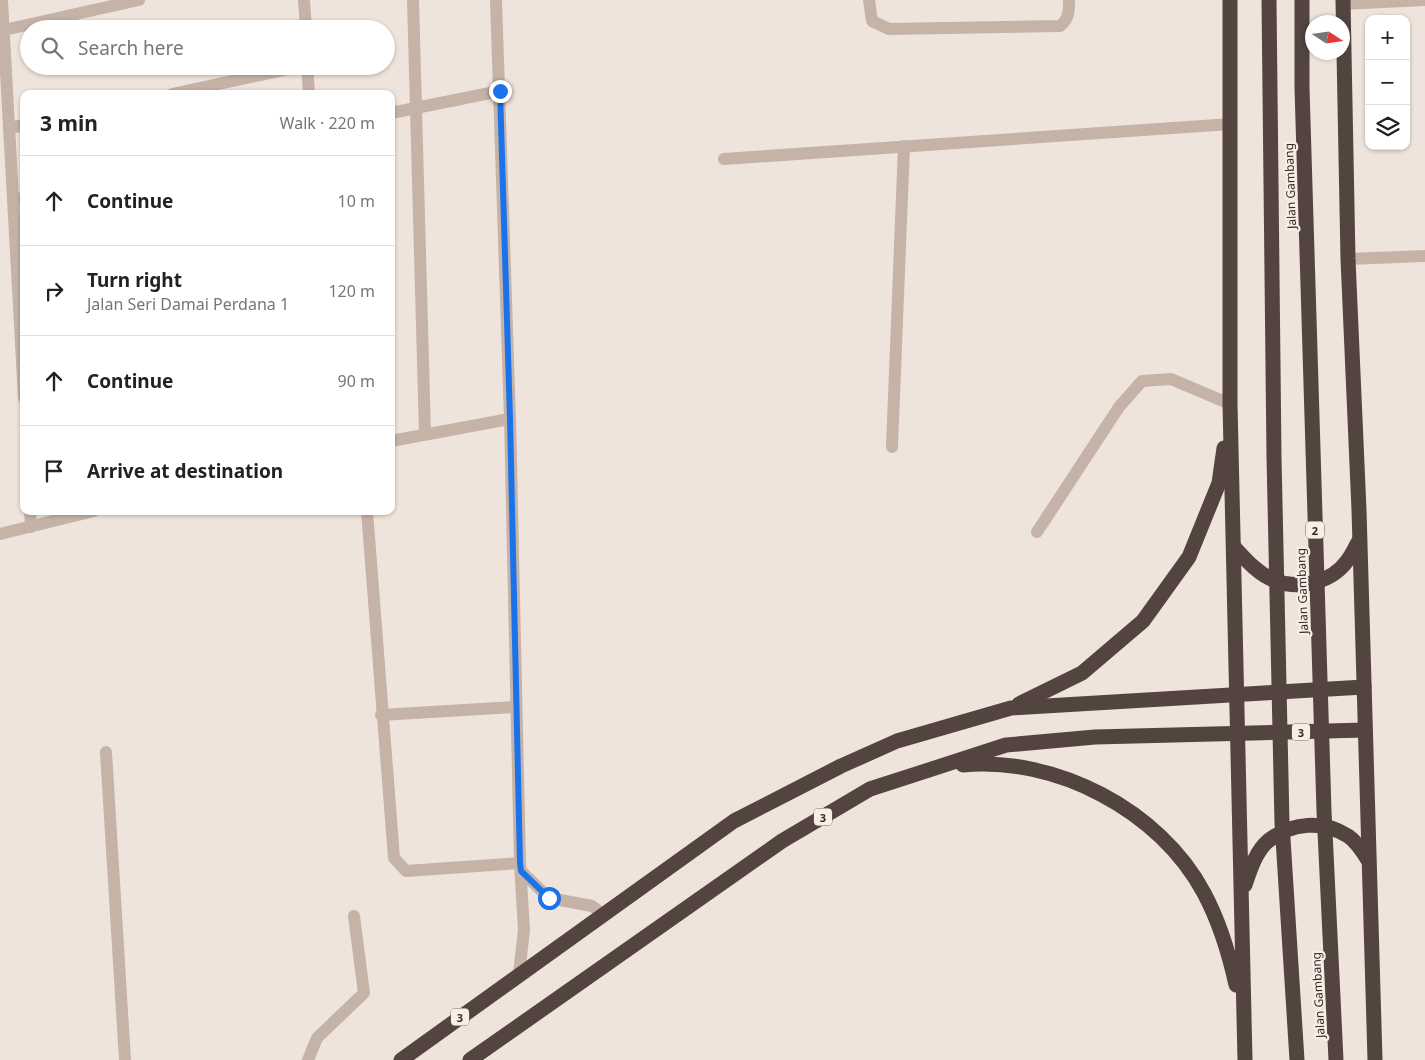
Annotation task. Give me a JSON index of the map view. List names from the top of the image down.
{
  "streets": {
    "highway": ["Jalan Gambang", "2", "3"]
  },
  "north": "right",
  "page": {
    "map_buttons": ["+", "−"],
    "search": "Search here",
    "heading": ["3 min", "Walk · 220 m"],
    "list": [
      ["Continue", "10 m"],
      ["Turn right", "Jalan Seri Damai Perdana 1", "120 m"],
      ["Continue", "90 m"],
      "Arrive at destination"
    ]
  }
}
